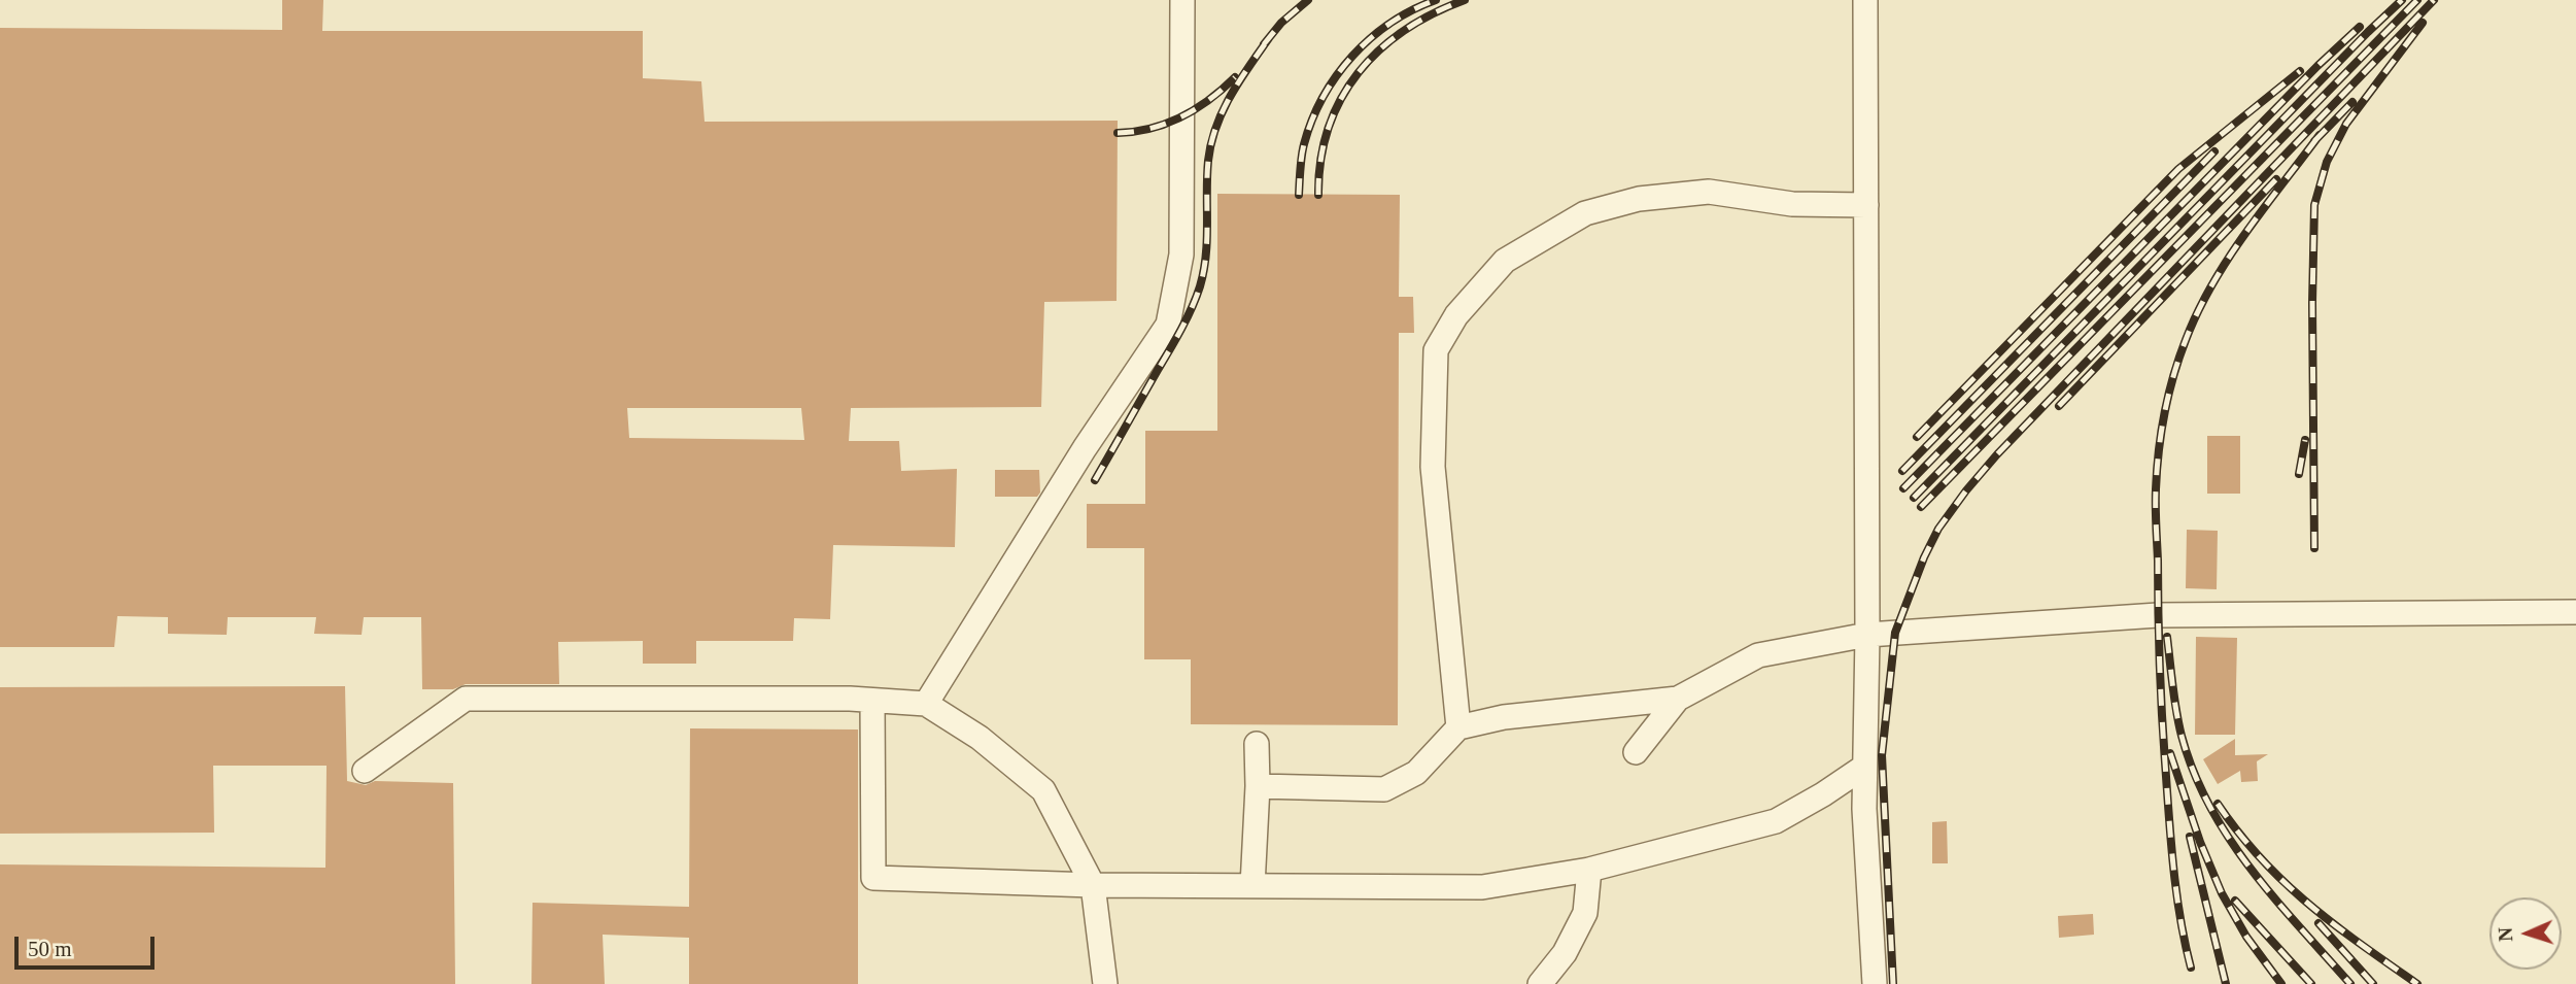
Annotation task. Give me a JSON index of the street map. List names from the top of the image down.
{
  "scale_bar": "50 m",
  "north": "left"
}
